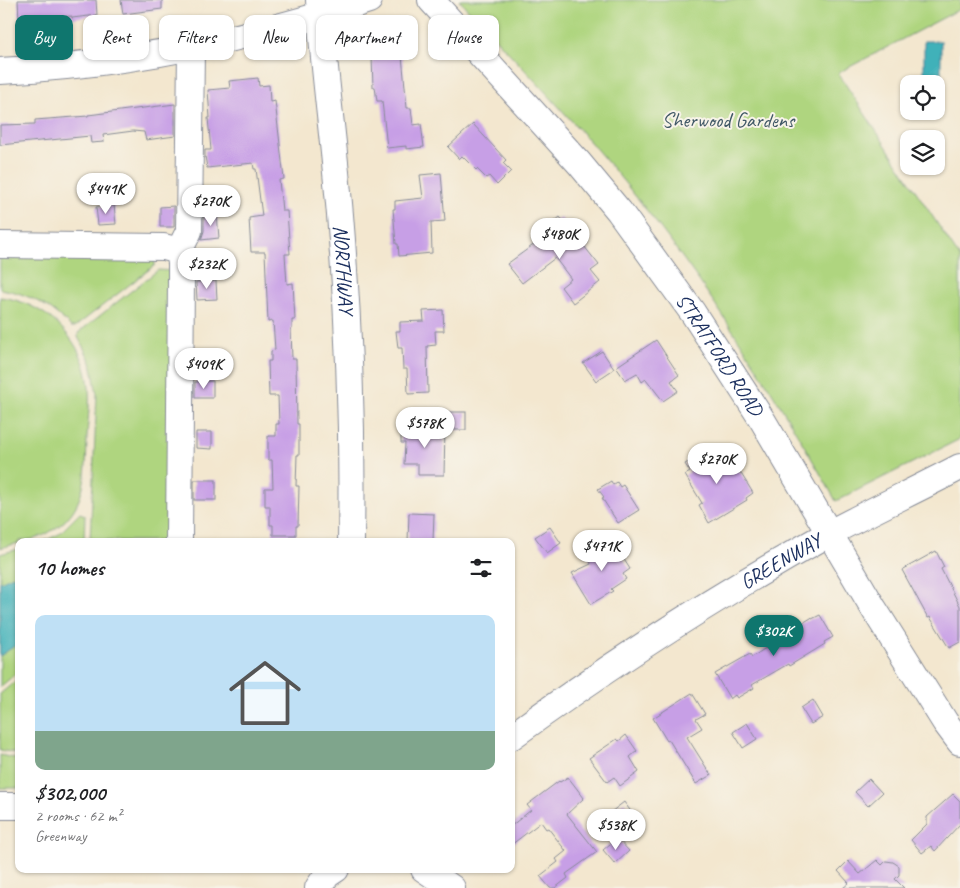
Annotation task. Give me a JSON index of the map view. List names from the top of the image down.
{
  "streets": {
    "street": ["NORTHWAY", "STRATFORD ROAD", "GREENWAY"]
  },
  "crossings": [
    ["STRATFORD ROAD", "GREENWAY"]
  ],
  "parks": ["Sherwood Gardens"],
  "page": {
    "chip": [
      "Buy",
      "Rent",
      "Filters",
      "New",
      "Apartment",
      "House"
    ],
    "price": [
      "$441K",
      "$270K",
      "$480K",
      "$232K",
      "$409K",
      "$578K",
      "$270K",
      "$471K",
      "$302K",
      "$538K"
    ],
    "heading": "10 homes",
    "list": [
      {
        "name": "$302,000",
        "note": "2 rooms · 62 m² · Greenway"
      }
    ]
  }
}
